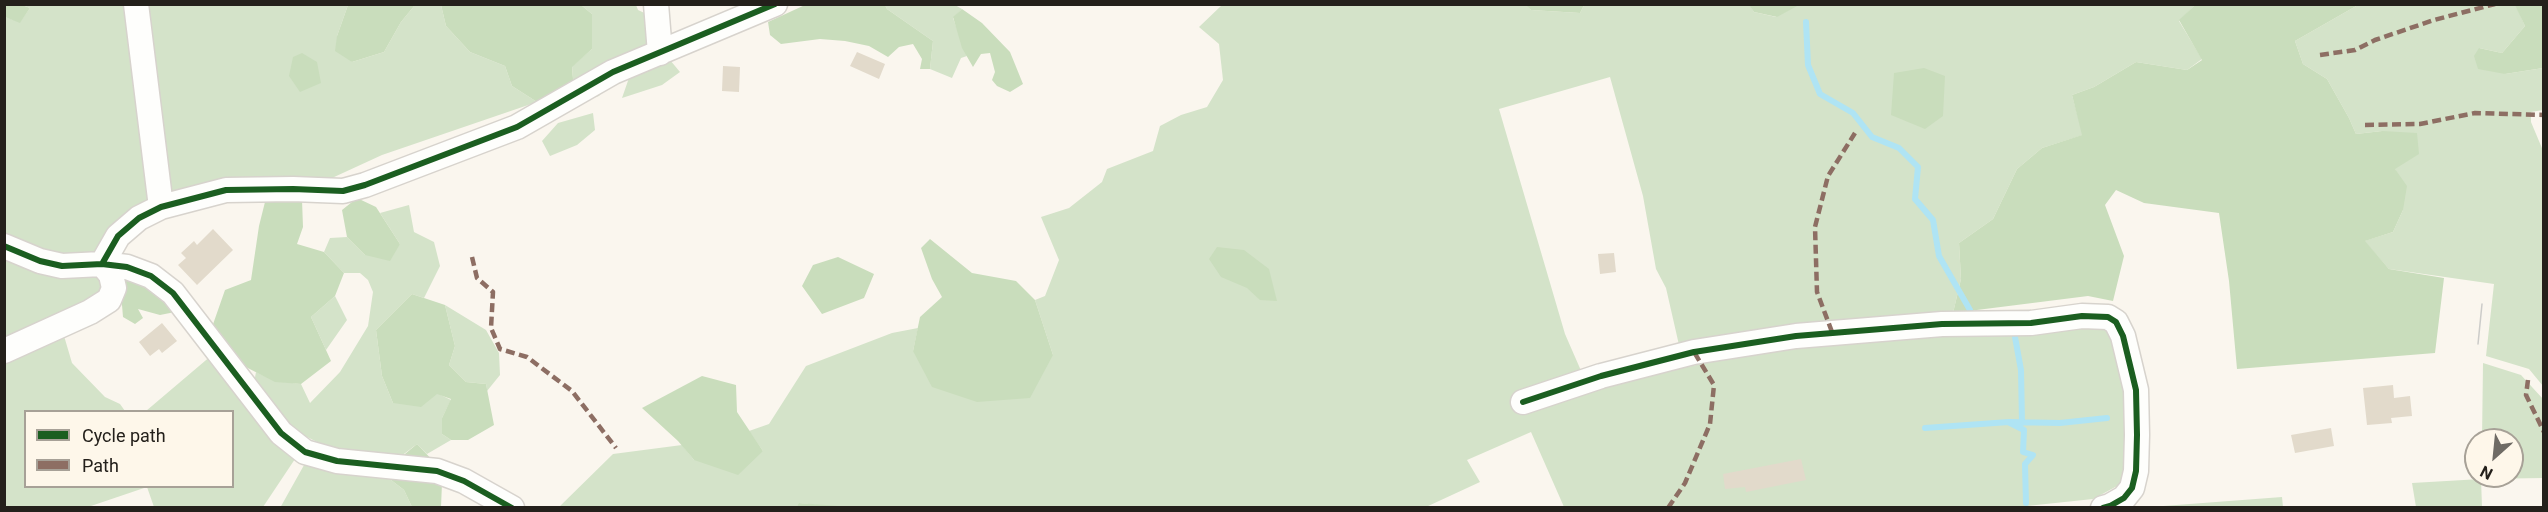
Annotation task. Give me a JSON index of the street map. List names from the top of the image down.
{
  "legend": ["Cycle path", "Path"],
  "north": "bottom left"
}
